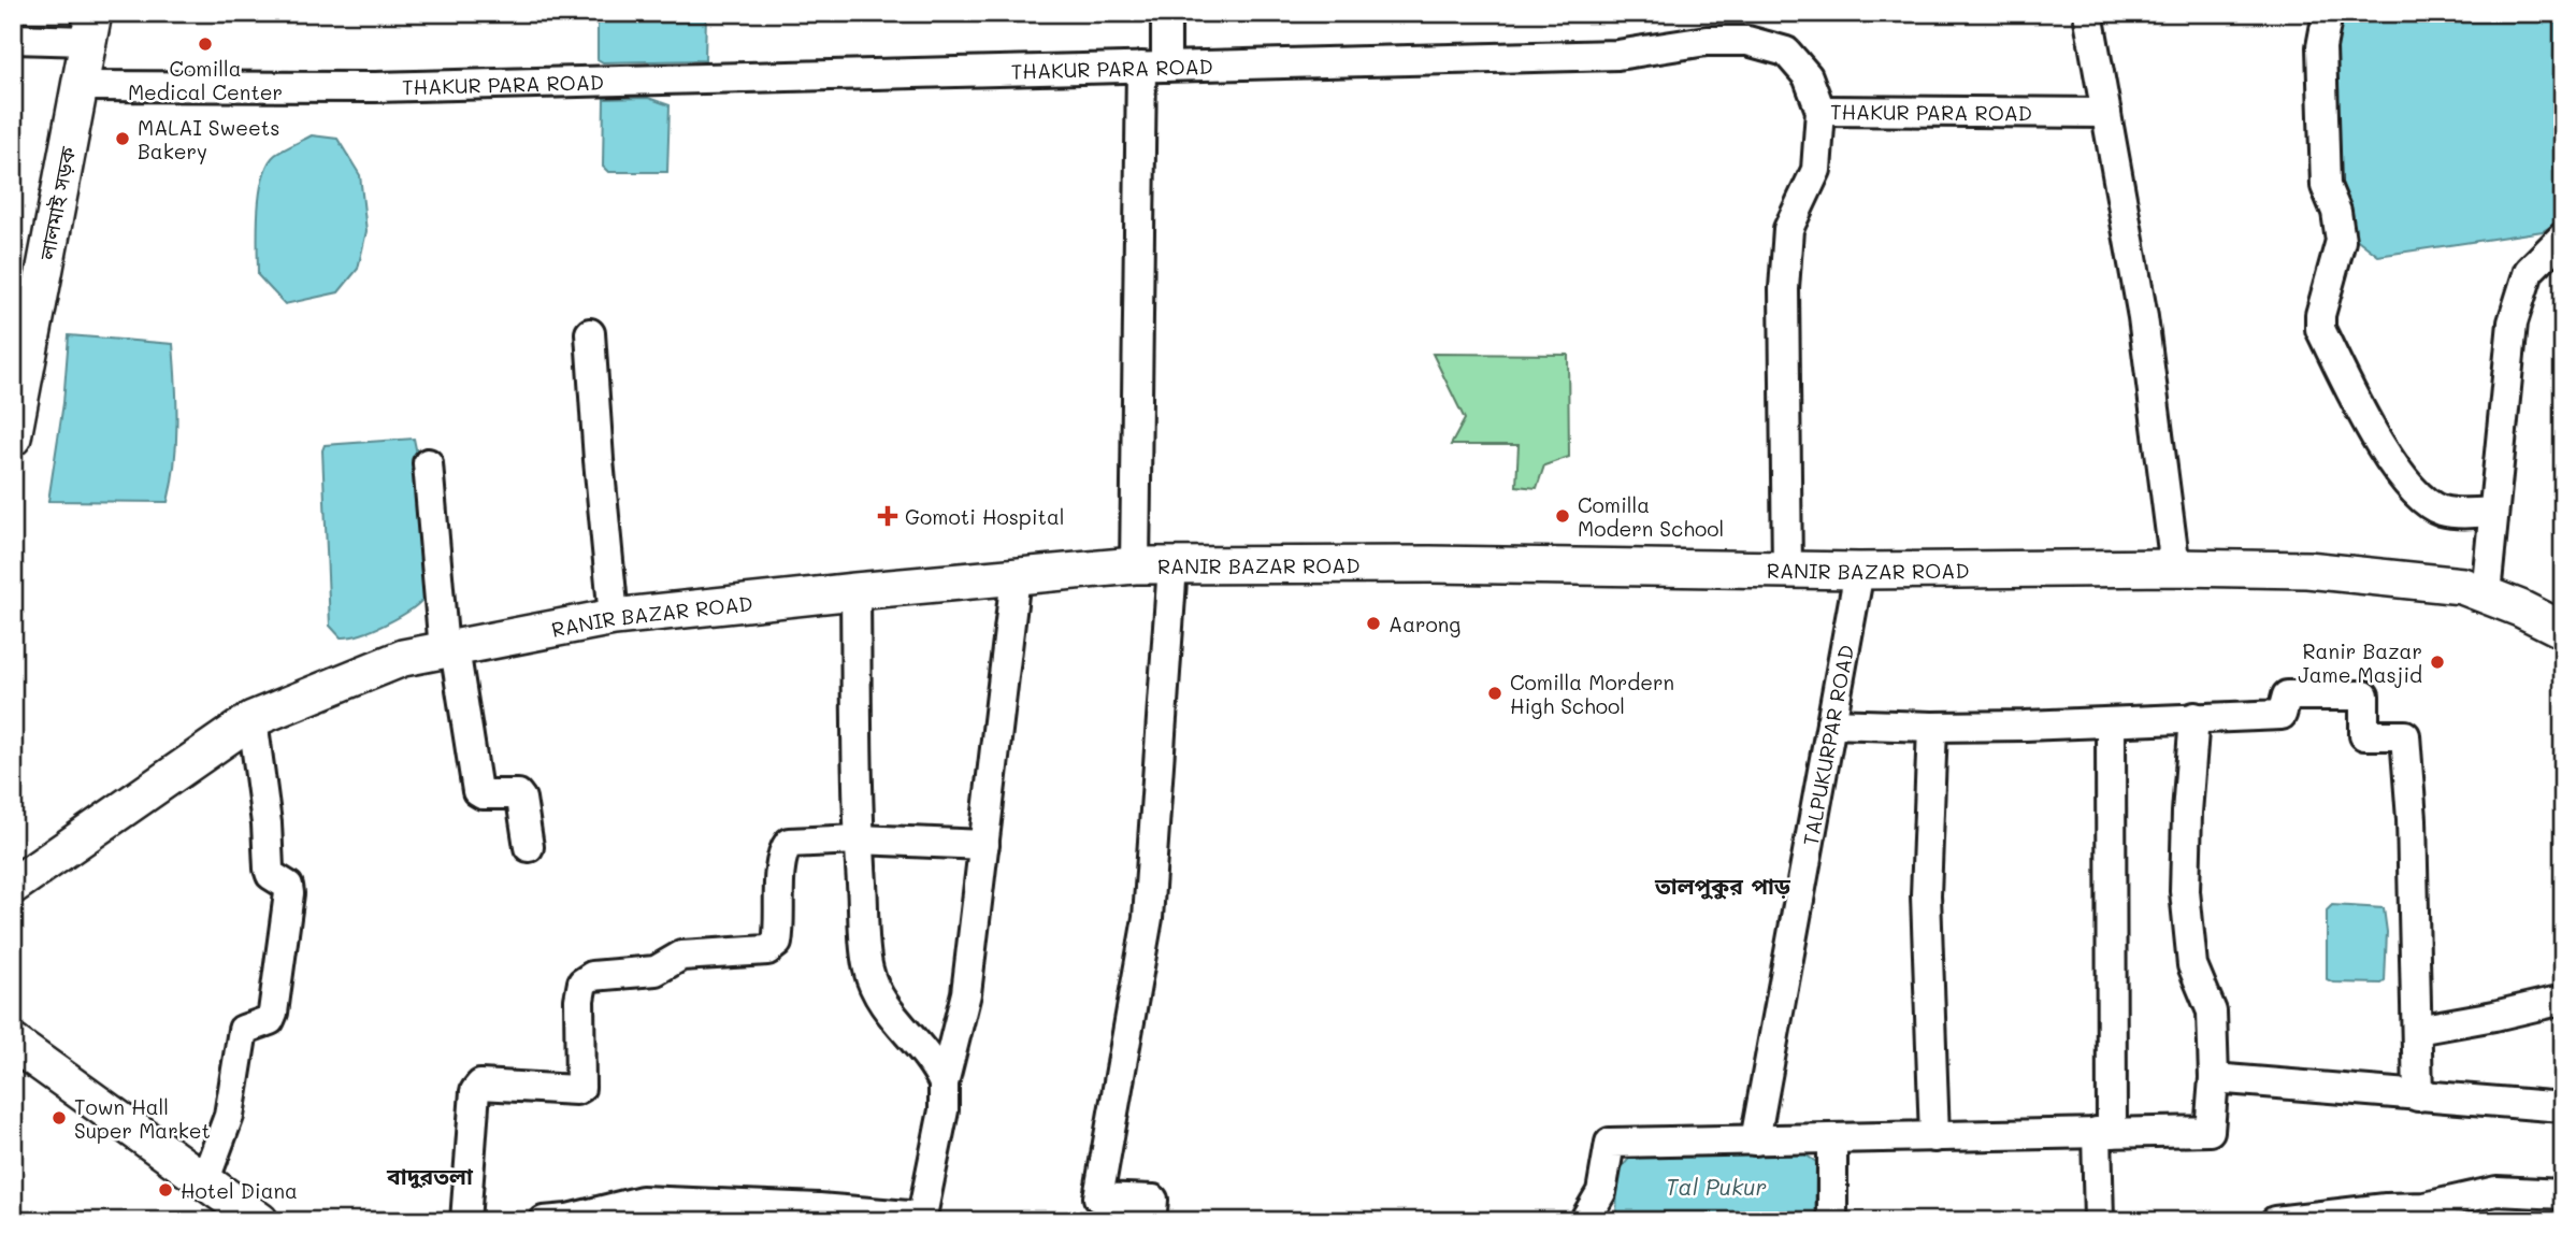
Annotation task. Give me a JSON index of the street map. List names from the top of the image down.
{
  "streets": {
    "main road": ["লালমাই সড়ক", "RANIR BAZAR ROAD"],
    "street": ["THAKUR PARA ROAD", "TALPUKURPAR ROAD"]
  },
  "crossings": [
    ["THAKUR PARA ROAD", "লালমাই সড়ক"],
    ["RANIR BAZAR ROAD", "TALPUKURPAR ROAD"]
  ],
  "districts": ["তালপুকুর পাড়", "বাদুরতলা"],
  "water": ["Tal Pukur"],
  "places": {
    "other": [
      "Comilla Medical Center",
      "MALAI Sweets Bakery",
      "Comilla Modern School",
      "Aarong",
      "Ranir Bazar Jame Masjid",
      "Comilla Mordern High School",
      "Town Hall Super Market",
      "Hotel Diana"
    ],
    "health": ["Gomoti Hospital"]
  }
}
